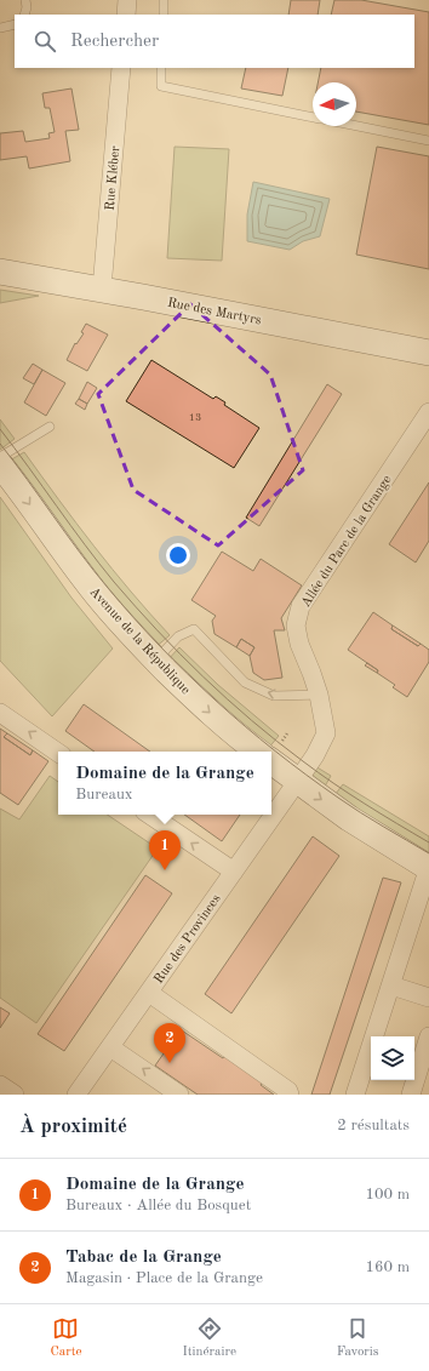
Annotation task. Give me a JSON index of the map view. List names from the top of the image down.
{
  "streets": {
    "street": [
      "Rue Kléber",
      "Rue des Martyrs",
      "Allée du Parc de la Grange",
      "Avenue de la République",
      "Rue des Provinces"
    ]
  },
  "crossings": [
    ["Rue Kléber", "Rue des Martyrs"],
    ["Allée du Parc de la Grange", "Rue des Provinces"]
  ],
  "one_way": ["Avenue de la République"],
  "house_numbers": ["13"],
  "north": "left",
  "page": {
    "search": "Rechercher",
    "popup": ["Domaine de la Grange", "Bureaux"],
    "pins": ["1", "2"],
    "heading": ["À proximité", "2 résultats"],
    "list": [
      {
        "mark": "1",
        "name": "Domaine de la Grange",
        "note": "Bureaux · Allée du Bosquet",
        "value": "100 m"
      },
      {
        "mark": "2",
        "name": "Tabac de la Grange",
        "note": "Magasin · Place de la Grange",
        "value": "160 m"
      }
    ],
    "nav": ["Carte", "Itinéraire", "Favoris"]
  }
}
